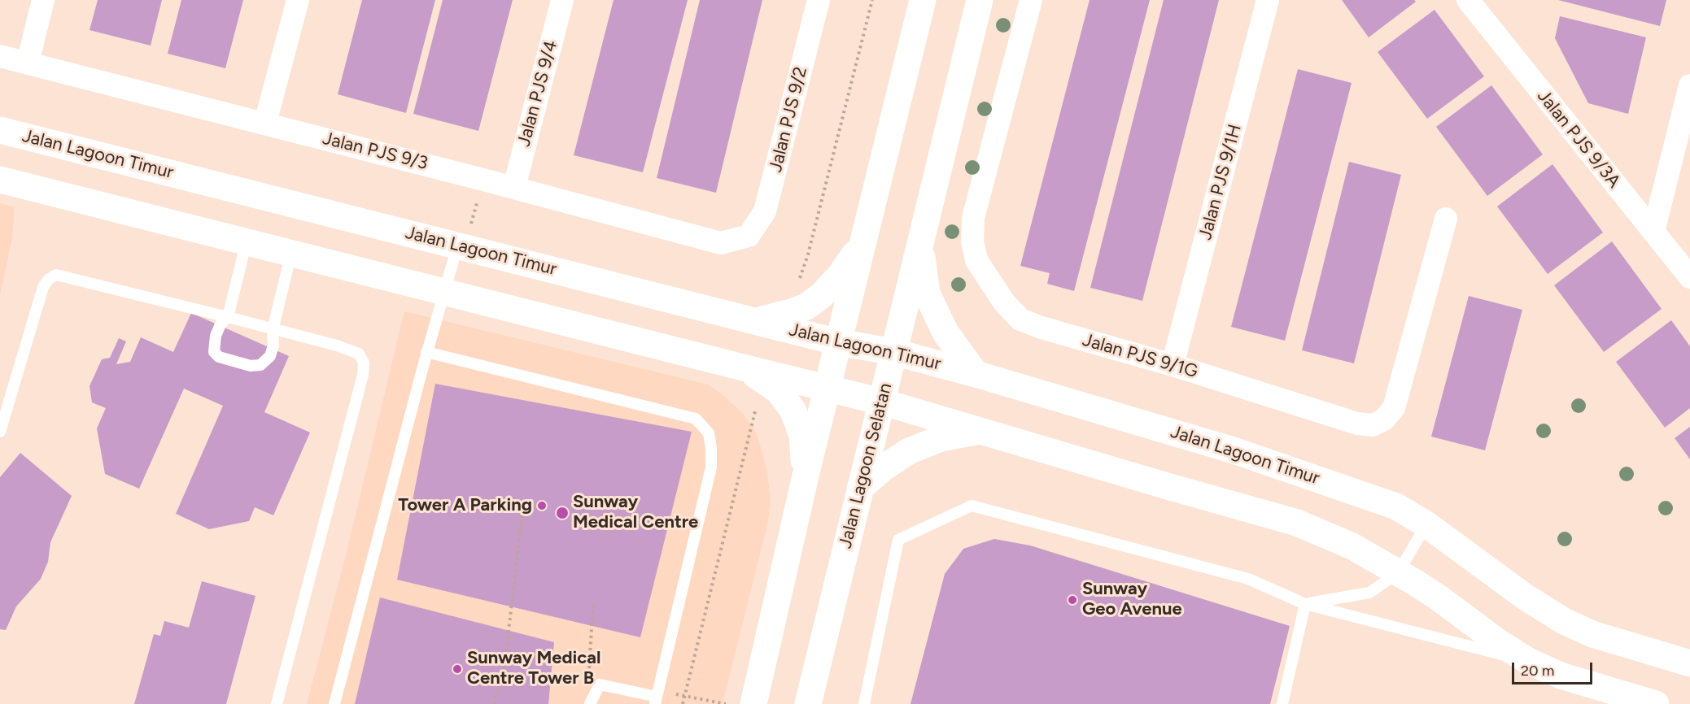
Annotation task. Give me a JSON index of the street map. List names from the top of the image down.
{
  "streets": {
    "main road": ["Jalan Lagoon Timur", "Jalan Lagoon Selatan"],
    "street": [
      "Jalan PJS 9/4",
      "Jalan PJS 9/2",
      "Jalan PJS 9/3A",
      "Jalan PJS 9/3",
      "Jalan PJS 9/1H",
      "Jalan PJS 9/1G"
    ]
  },
  "crossings": [
    ["Jalan PJS 9/4", "Jalan PJS 9/3"],
    ["Jalan PJS 9/2", "Jalan PJS 9/3"],
    ["Jalan Lagoon Timur", "Jalan Lagoon Selatan"],
    ["Jalan PJS 9/1H", "Jalan PJS 9/1G"]
  ],
  "places": [
    "Tower A Parking",
    "Sunway Medical Centre",
    "Sunway Geo Avenue",
    "Sunway Medical Centre Tower B"
  ],
  "scale_bar": "20 m"
}
